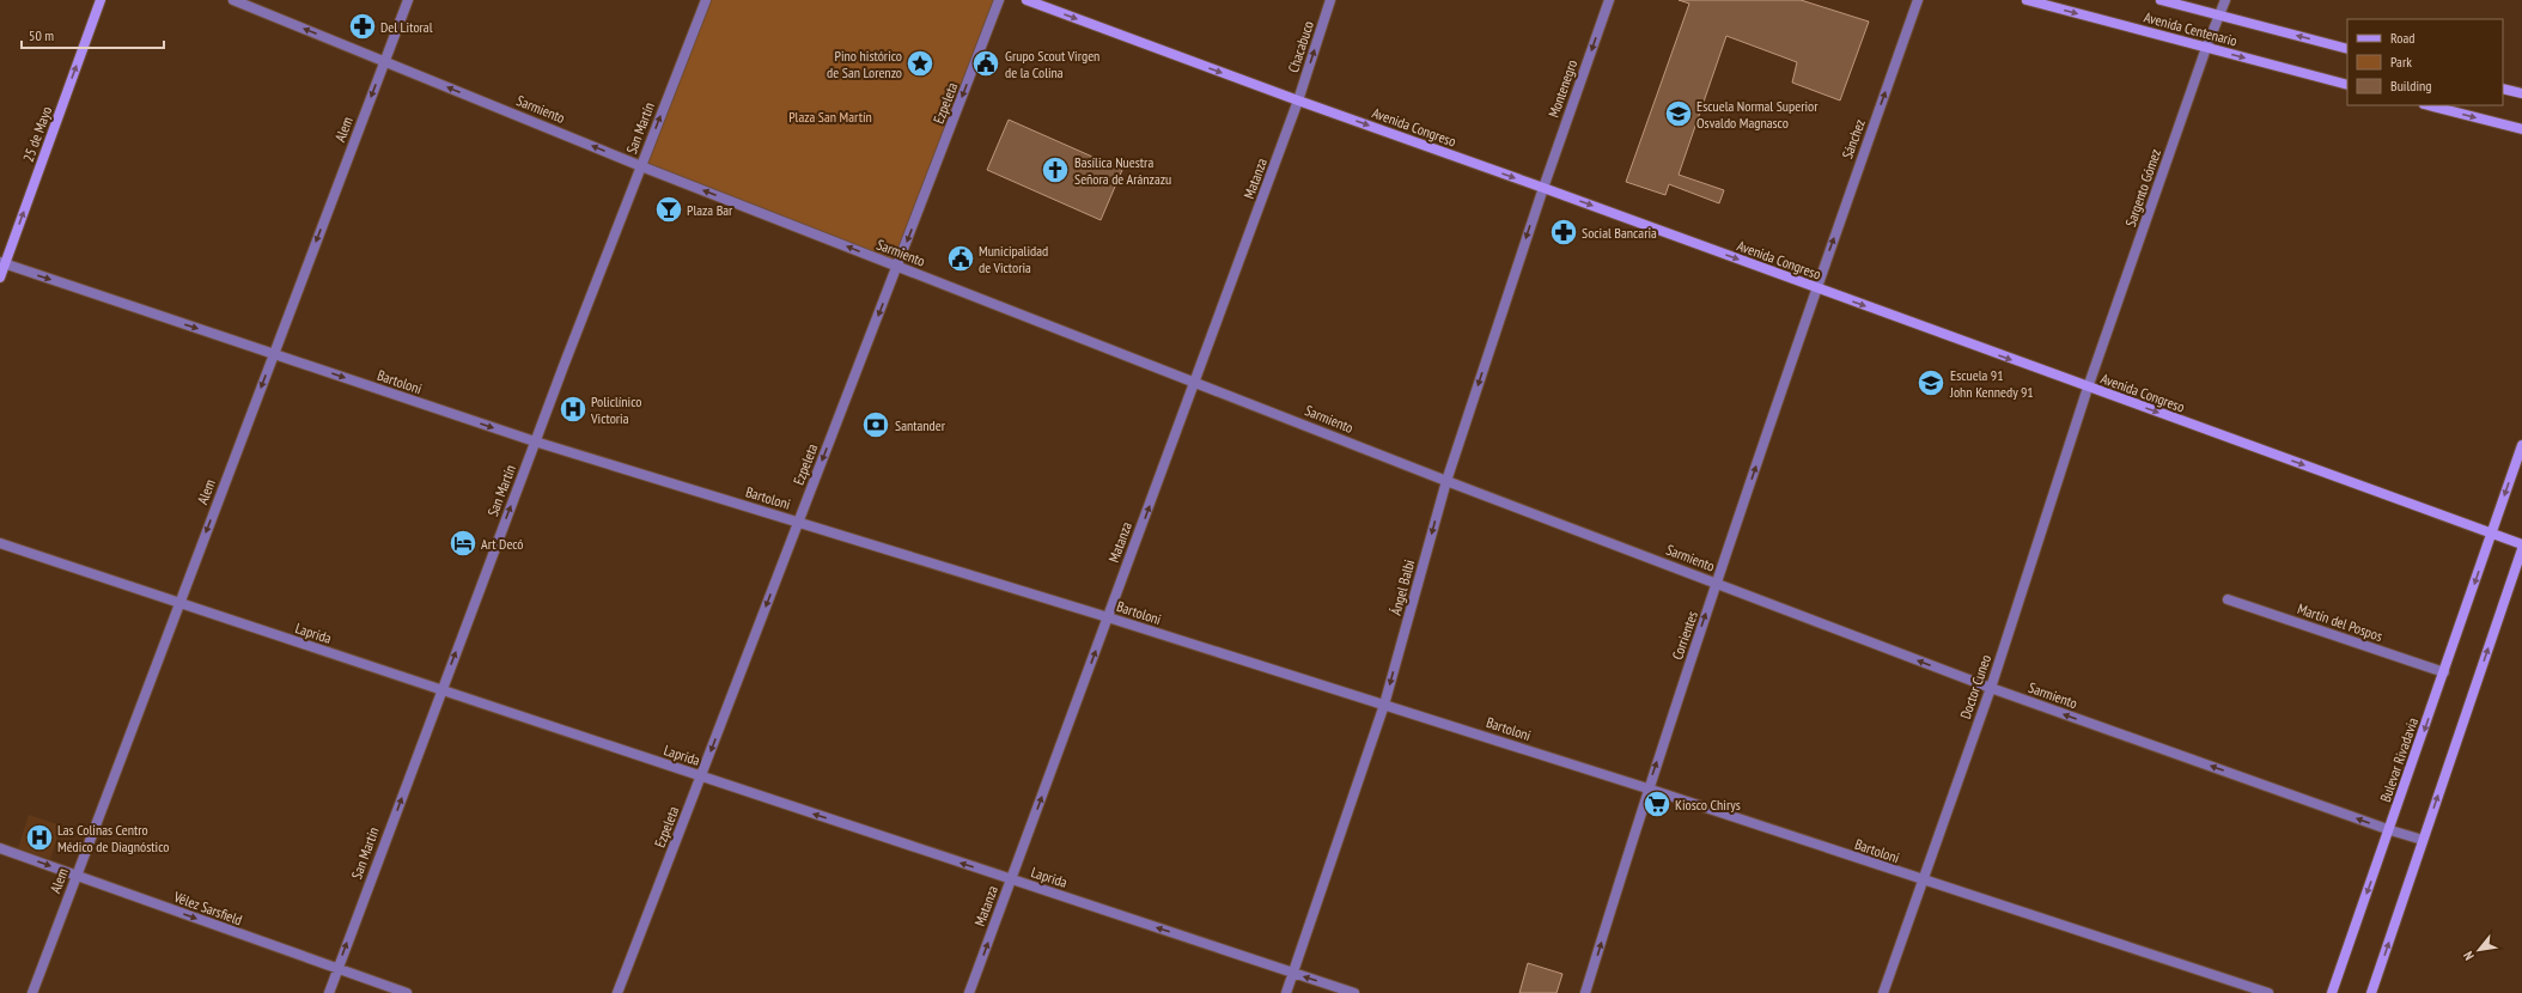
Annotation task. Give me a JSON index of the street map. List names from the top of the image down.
{
  "streets": {
    "street": [
      "Avenida Centenario",
      "Chacabuco",
      "Montenegro",
      "Ezpeleta",
      "Sarmiento",
      "Avenida Congreso",
      "San Martín",
      "Alem",
      "25 de Mayo",
      "Sánchez",
      "Matanza",
      "Sargento Gómez",
      "Bartoloni",
      "Ángel Balbi",
      "Martín del Pospos",
      "Laprida",
      "Corrientes",
      "Doctor Cuneo",
      "Bulevar Rivadavia",
      "Vélez Sarsfield"
    ]
  },
  "crossings": [
    ["Avenida Centenario", "Sargento Gómez"],
    ["Chacabuco", "Avenida Congreso"],
    ["Chacabuco", "Matanza"],
    ["Montenegro", "Avenida Congreso"],
    ["Montenegro", "Ángel Balbi"],
    ["Ezpeleta", "Sarmiento"],
    ["Ezpeleta", "Bartoloni"],
    ["Ezpeleta", "Laprida"],
    ["Sarmiento", "San Martín"],
    ["Sarmiento", "Alem"],
    ["Sarmiento", "Matanza"],
    ["Sarmiento", "Ángel Balbi"],
    ["Sarmiento", "Corrientes"],
    ["Sarmiento", "Doctor Cuneo"],
    ["Sarmiento", "Bulevar Rivadavia"],
    ["Avenida Congreso", "Sánchez"],
    ["Avenida Congreso", "Matanza"],
    ["Avenida Congreso", "Sargento Gómez"],
    ["Avenida Congreso", "Ángel Balbi"],
    ["Avenida Congreso", "Corrientes"],
    ["Avenida Congreso", "Doctor Cuneo"],
    ["Avenida Congreso", "Bulevar Rivadavia"],
    ["San Martín", "Bartoloni"],
    ["San Martín", "Laprida"],
    ["San Martín", "Vélez Sarsfield"],
    ["Alem", "Bartoloni"],
    ["Alem", "Laprida"],
    ["Alem", "Vélez Sarsfield"],
    ["25 de Mayo", "Bartoloni"],
    ["Sánchez", "Corrientes"],
    ["Matanza", "Bartoloni"],
    ["Matanza", "Laprida"],
    ["Sargento Gómez", "Doctor Cuneo"],
    ["Bartoloni", "Ángel Balbi"],
    ["Bartoloni", "Corrientes"],
    ["Bartoloni", "Doctor Cuneo"],
    ["Ángel Balbi", "Laprida"],
    ["Martín del Pospos", "Bulevar Rivadavia"]
  ],
  "one_way": [
    "Chacabuco",
    "Montenegro",
    "Ezpeleta",
    "Sarmiento",
    "Avenida Congreso",
    "San Martín",
    "Alem",
    "25 de Mayo",
    "Sánchez",
    "Matanza",
    "Ángel Balbi",
    "Laprida",
    "Corrientes",
    "Vélez Sarsfield"
  ],
  "parks": ["Plaza San Martín"],
  "places": {
    "pharmacy": ["Del Litoral", "Social Bancaria"],
    "place": ["Pino histórico de San Lorenzo"],
    "public building": ["Grupo Scout Virgen de la Colina", "Municipalidad de Victoria"],
    "school or university": ["Escuela Normal Superior Osvaldo Magnasco", "Escuela 91 John Kennedy 91"],
    "church": ["Basílica Nuestra Señora de Aránzazu"],
    "bar": ["Plaza Bar"],
    "hospital": ["Policlínico Victoria", "Las Colinas Centro Médico de Diagnóstico"],
    "bank": ["Santander"],
    "hotel": ["Art Decó"],
    "supermarket": ["Kiosco Chirys"]
  },
  "legend": ["Road", "Park", "Building"],
  "scale_bar": "50 m",
  "north": "bottom left"
}
